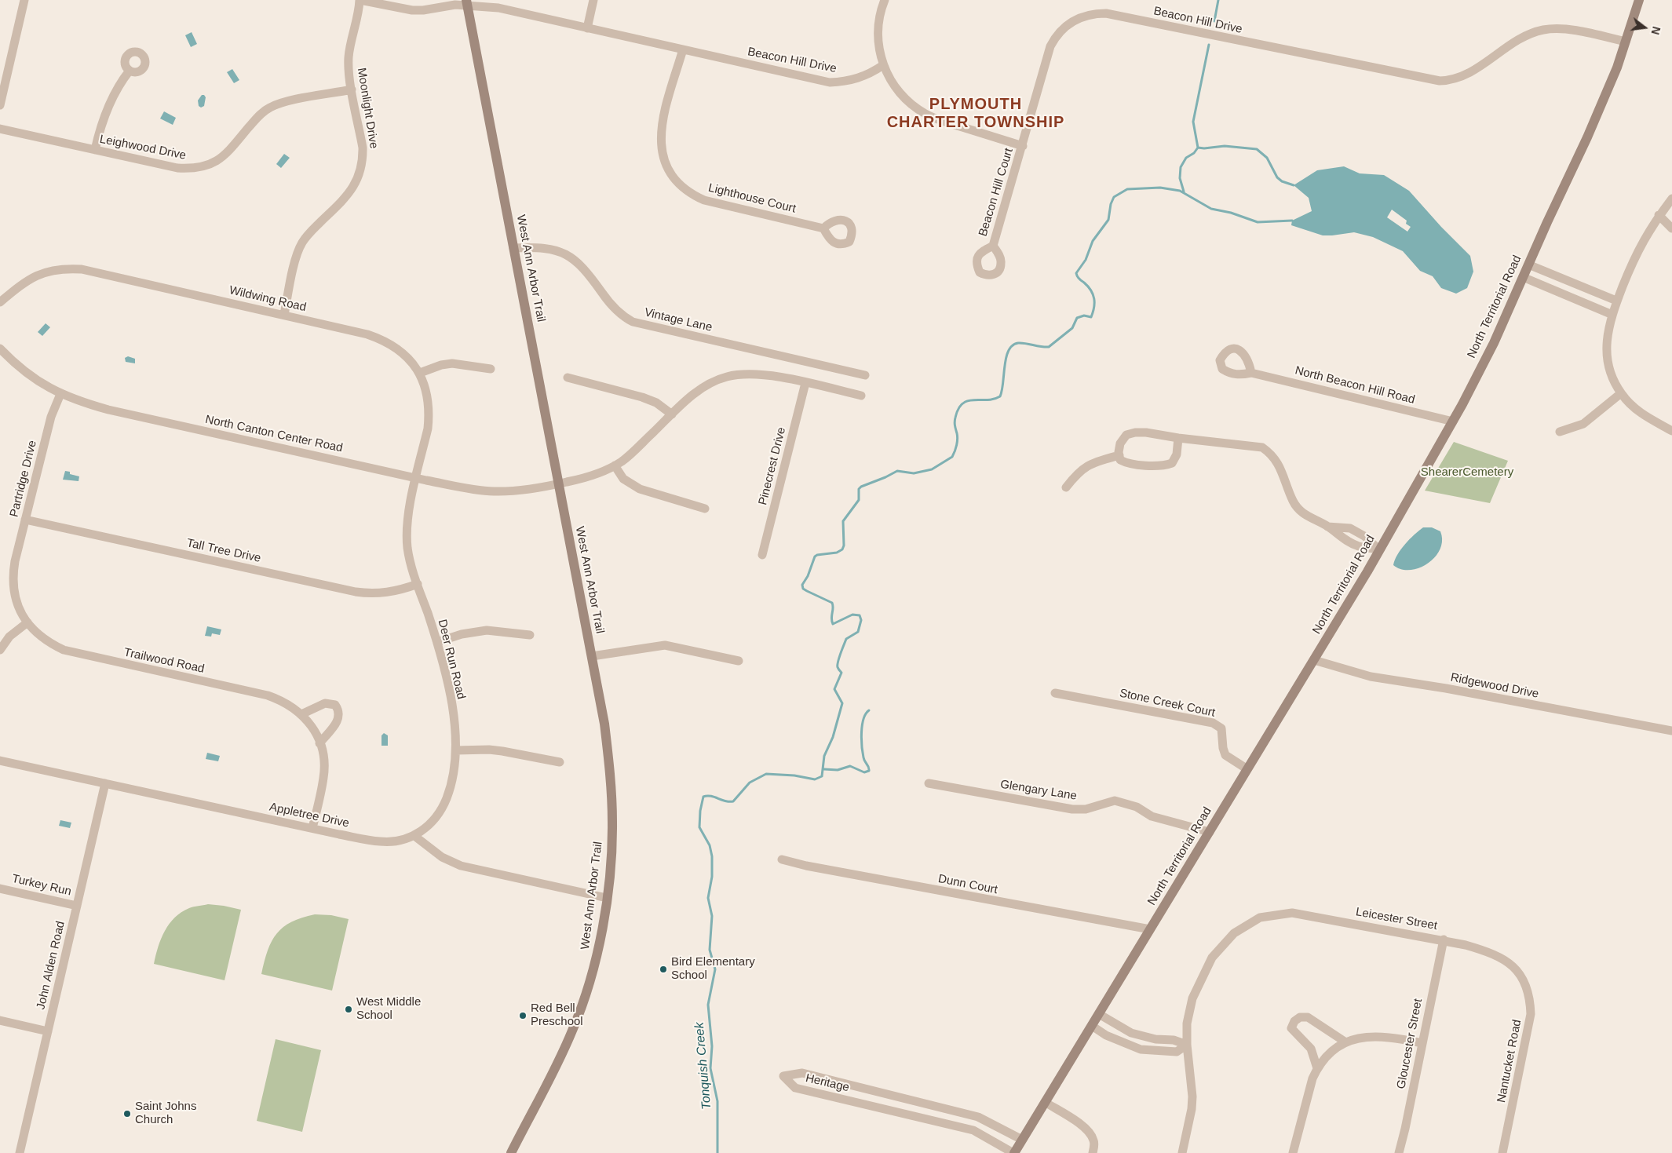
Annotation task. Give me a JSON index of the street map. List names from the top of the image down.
{
  "streets": {
    "main road": ["West Ann Arbor Trail", "North Territorial Road"],
    "street": [
      "Beacon Hill Drive",
      "Moonlight Drive",
      "Leighwood Drive",
      "Beacon Hill Court",
      "Lighthouse Court",
      "Wildwing Road",
      "Vintage Lane",
      "North Beacon Hill Road",
      "North Canton Center Road",
      "Pinecrest Drive",
      "Partridge Drive",
      "Tall Tree Drive",
      "Deer Run Road",
      "Trailwood Road",
      "Ridgewood Drive",
      "Stone Creek Court",
      "Glengary Lane",
      "Appletree Drive",
      "Dunn Court",
      "Turkey Run",
      "Leicester Street",
      "John Alden Road",
      "Gloucester Street",
      "Nantucket Road",
      "Heritage"
    ]
  },
  "crossings": [
    ["Beacon Hill Drive", "Moonlight Drive"],
    ["Beacon Hill Drive", "Beacon Hill Court"],
    ["Beacon Hill Drive", "Lighthouse Court"],
    ["Beacon Hill Drive", "West Ann Arbor Trail"],
    ["Beacon Hill Drive", "North Territorial Road"],
    ["Moonlight Drive", "Leighwood Drive"],
    ["Moonlight Drive", "Wildwing Road"],
    ["West Ann Arbor Trail", "Vintage Lane"],
    ["West Ann Arbor Trail", "North Canton Center Road"],
    ["Wildwing Road", "North Canton Center Road"],
    ["Wildwing Road", "Deer Run Road"],
    ["North Territorial Road", "North Beacon Hill Road"],
    ["North Territorial Road", "Ridgewood Drive"],
    ["North Territorial Road", "Stone Creek Court"],
    ["North Territorial Road", "Glengary Lane"],
    ["North Territorial Road", "Dunn Court"],
    ["North Territorial Road", "Heritage"],
    ["North Canton Center Road", "Partridge Drive"],
    ["North Canton Center Road", "Deer Run Road"],
    ["Partridge Drive", "Tall Tree Drive"],
    ["Partridge Drive", "Trailwood Road"],
    ["Tall Tree Drive", "Deer Run Road"],
    ["Deer Run Road", "Appletree Drive"],
    ["Trailwood Road", "Appletree Drive"],
    ["Appletree Drive", "John Alden Road"],
    ["Turkey Run", "John Alden Road"],
    ["Leicester Street", "Gloucester Street"],
    ["Leicester Street", "Nantucket Road"]
  ],
  "districts": ["PLYMOUTH CHARTER TOWNSHIP"],
  "water": ["Tonquish Creek"],
  "parks": ["ShearerCemetery"],
  "places": [
    "Bird Elementary School",
    "West Middle School",
    "Red Bell Preschool",
    "Saint Johns Church"
  ],
  "north": "right"
}
